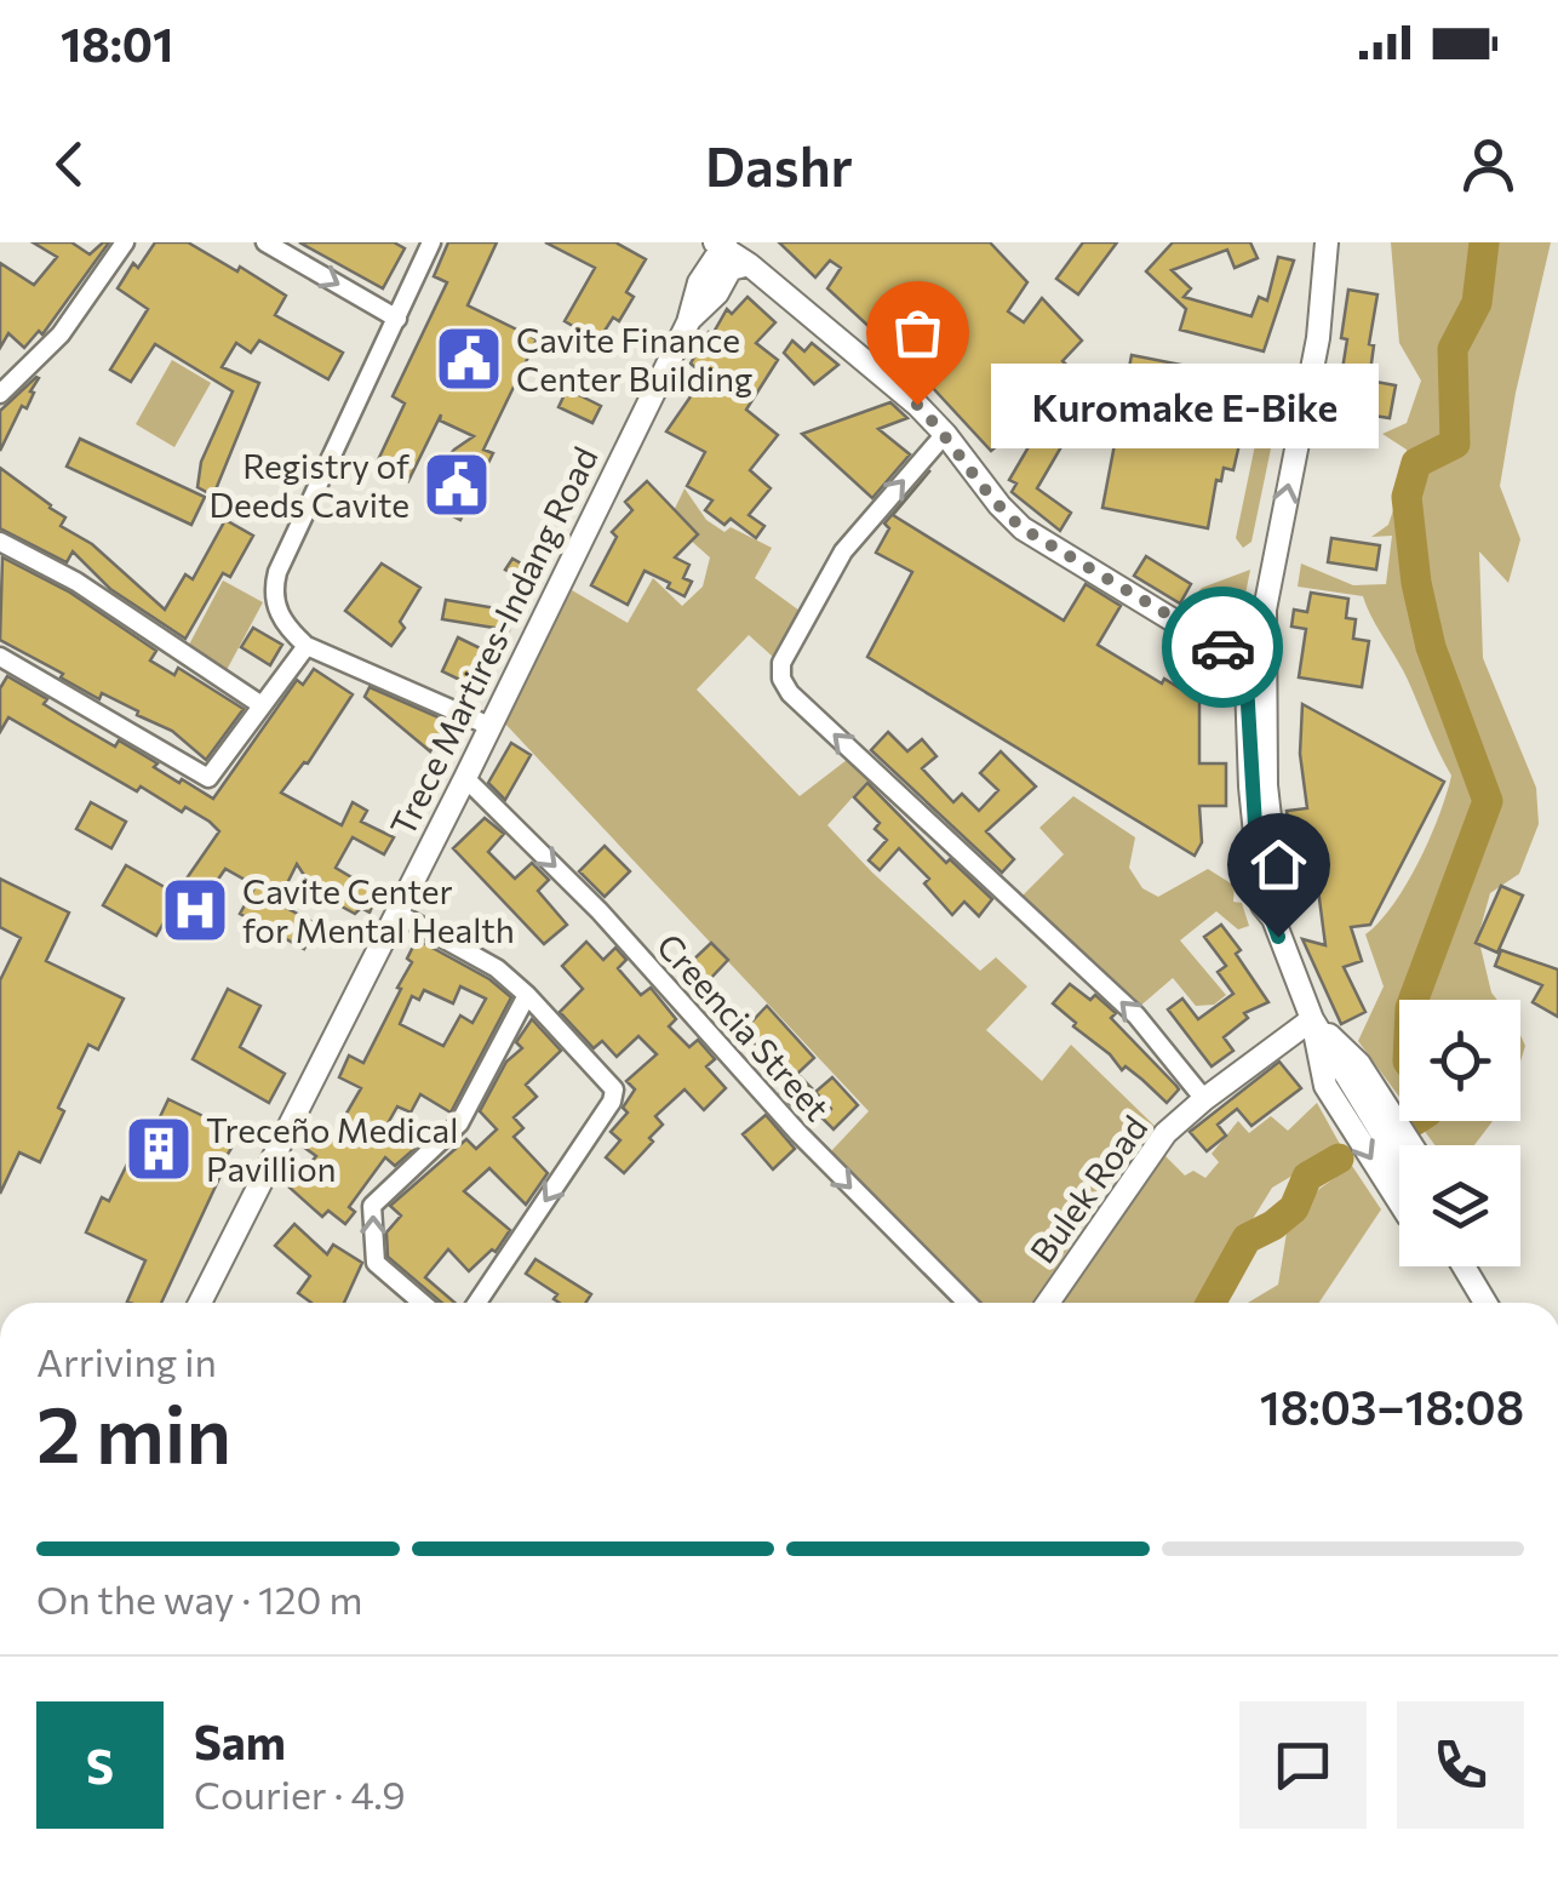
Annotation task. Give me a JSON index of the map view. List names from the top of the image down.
{
  "streets": {
    "main road": ["Trece Martires-Indang Road", "Bulek Road"],
    "street": ["Creencia Street"]
  },
  "crossings": [
    ["Trece Martires-Indang Road", "Creencia Street"]
  ],
  "one_way": ["Creencia Street"],
  "places": {
    "public building": ["Cavite Finance Center Building", "Registry of Deeds Cavite"],
    "other": ["Kuromake E-Bike"],
    "hospital": ["Cavite Center for Mental Health"],
    "building": ["Treceño Medical Pavillion"]
  },
  "page": {
    "status": "18:01",
    "header": "Dashr",
    "bubble": "Kuromake E-Bike",
    "heading": ["2 min", "Arriving in", "18:03–18:08"],
    "panel": ["Sam", "Courier · 4.9"],
    "bar": "On the way · 120 m",
    "round": "S"
  }
}
